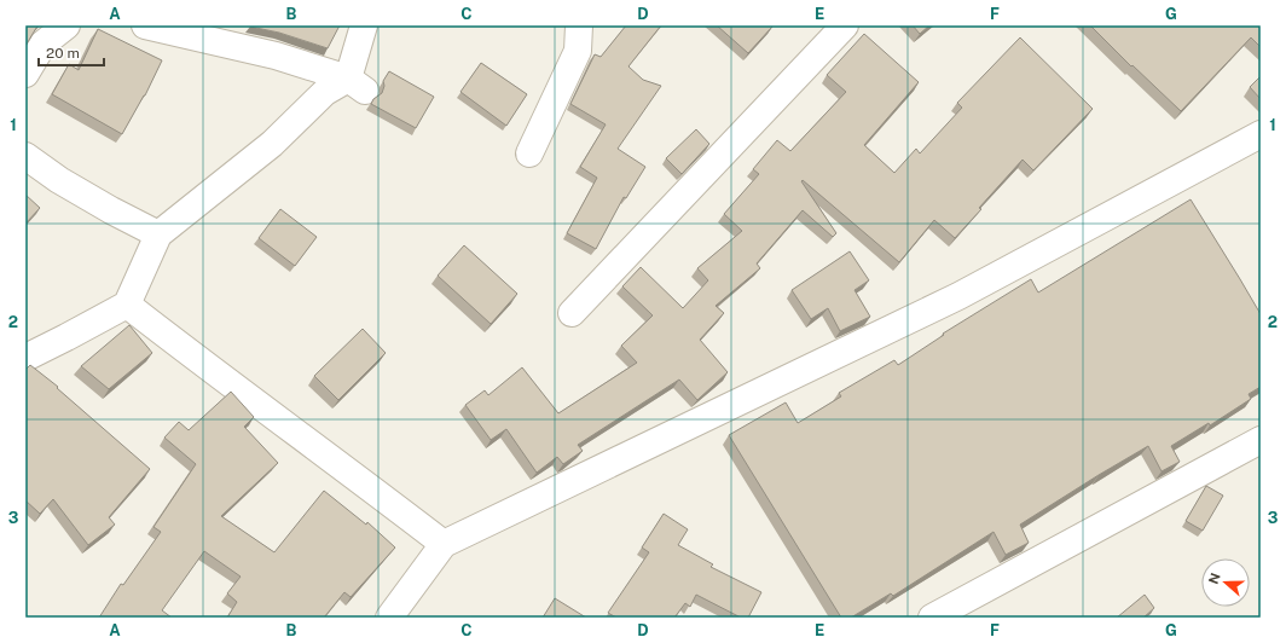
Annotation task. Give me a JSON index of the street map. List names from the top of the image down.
{
  "scale_bar": "20 m",
  "north": "left",
  "grid": {
    "columns": [
      "A",
      "B",
      "C",
      "D",
      "E",
      "F",
      "G"
    ],
    "rows": ["1", "2", "3"]
  }
}
